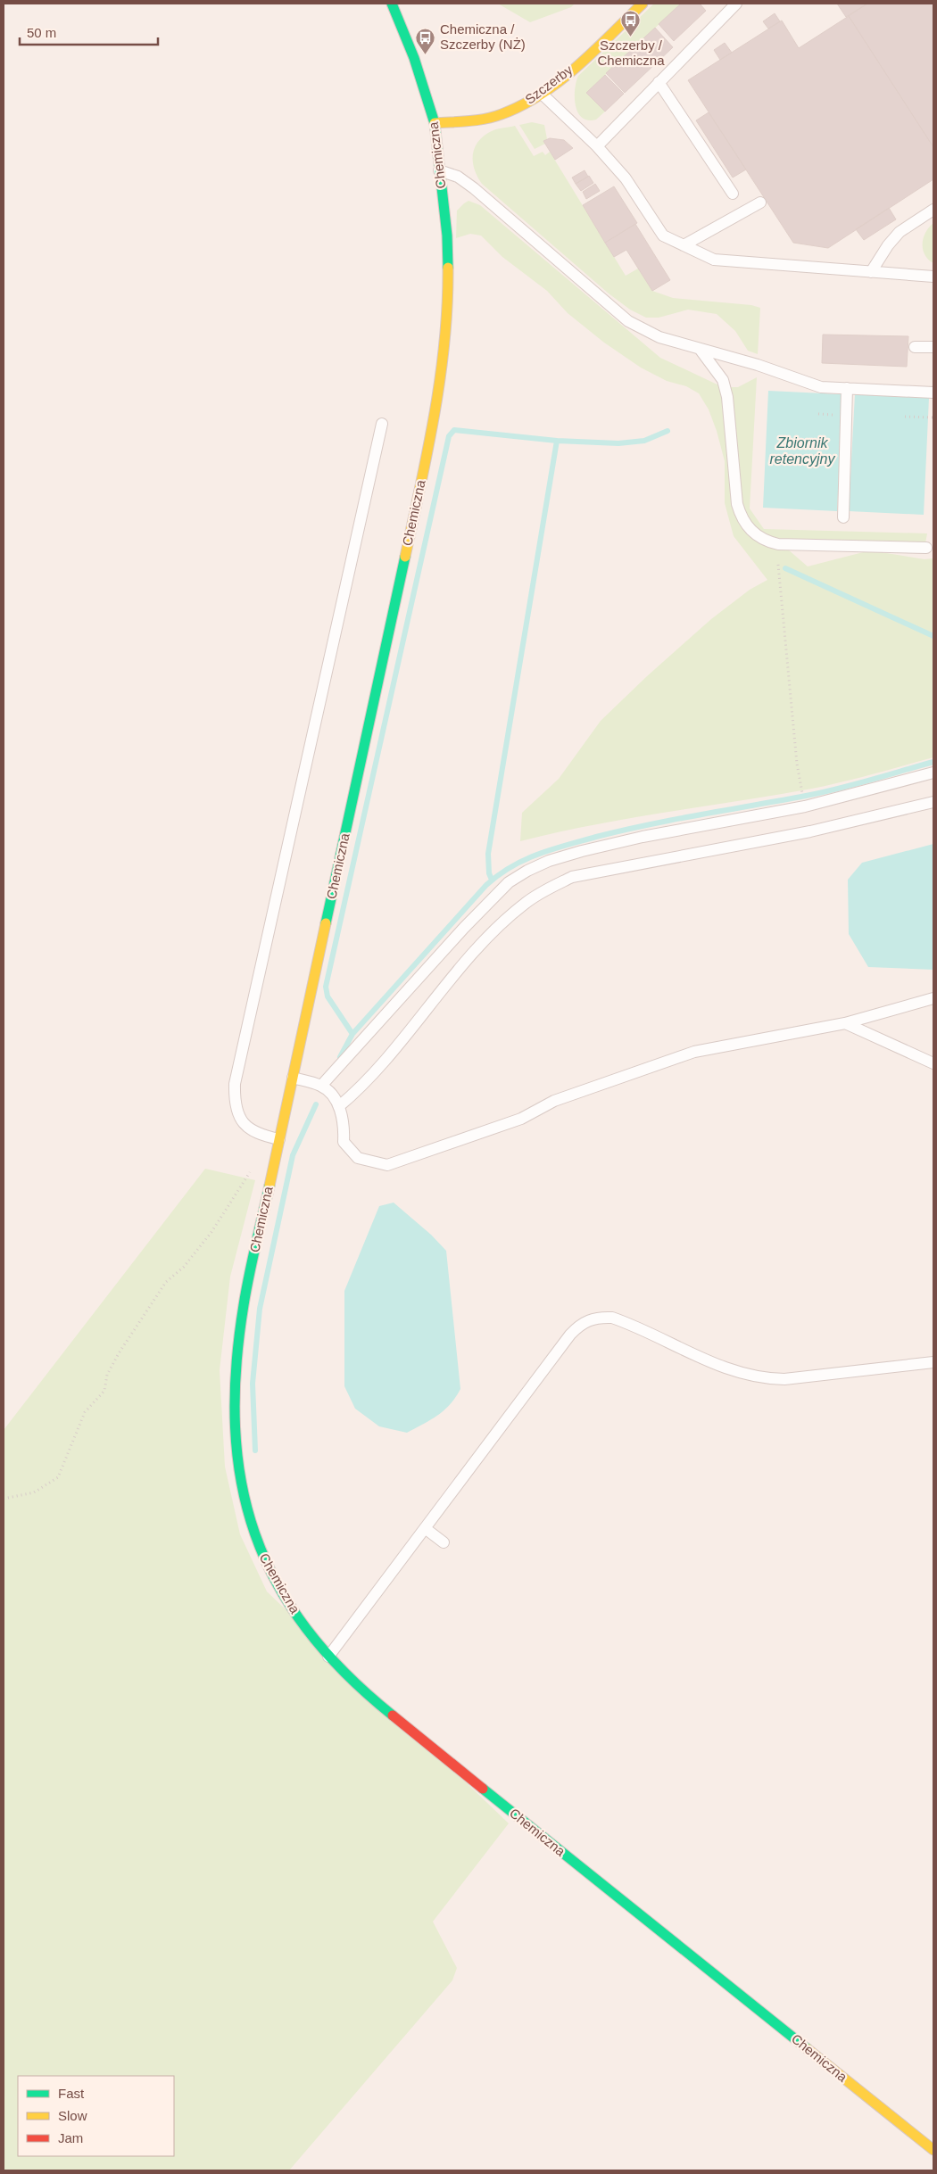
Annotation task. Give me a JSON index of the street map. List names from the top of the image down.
{
  "streets": {
    "street": ["Szczerby", "Chemiczna"]
  },
  "crossings": [
    ["Szczerby", "Chemiczna"]
  ],
  "water": ["Zbiornik retencyjny"],
  "places": {
    "bus stop": ["Szczerby / Chemiczna", "Chemiczna / Szczerby (NŻ)"]
  },
  "legend": ["Fast", "Slow", "Jam"],
  "scale_bar": "50 m"
}
